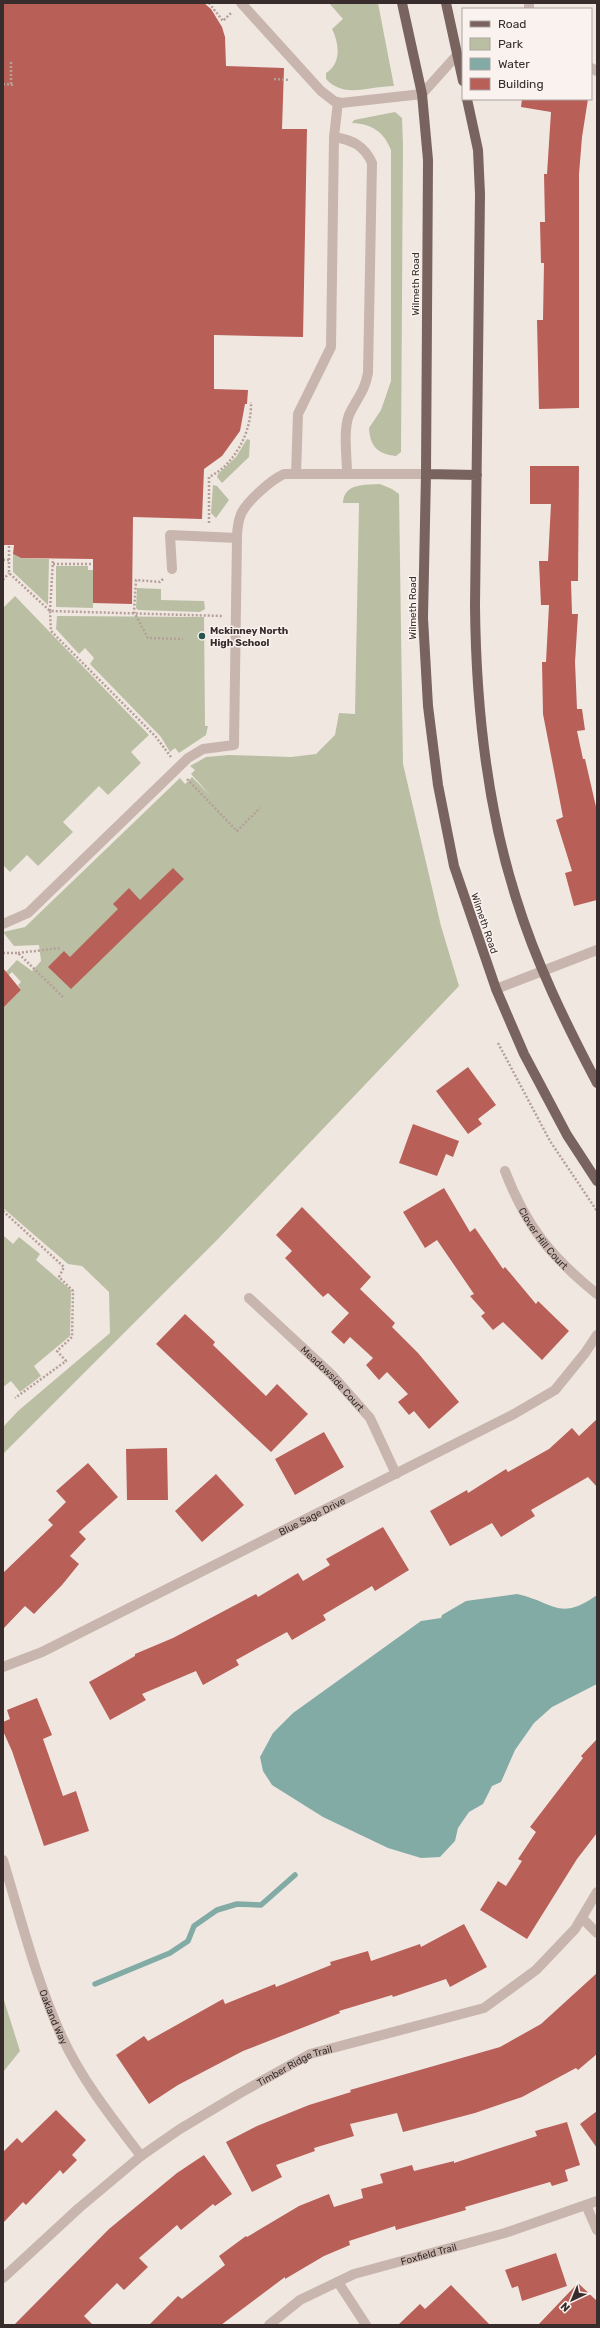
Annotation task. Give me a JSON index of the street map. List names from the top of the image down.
{
  "streets": {
    "main road": ["Wilmeth Road"],
    "street": [
      "Clover Hill Court",
      "Meadowside Court",
      "Blue Sage Drive",
      "Oakland Way",
      "Timber Ridge Trail",
      "Foxfield Trail"
    ]
  },
  "crossings": [
    ["Meadowside Court", "Blue Sage Drive"],
    ["Oakland Way", "Timber Ridge Trail"]
  ],
  "places": ["Mckinney North High School"],
  "legend": [
    "Road",
    "Park",
    "Water",
    "Building"
  ],
  "north": "bottom left"
}
